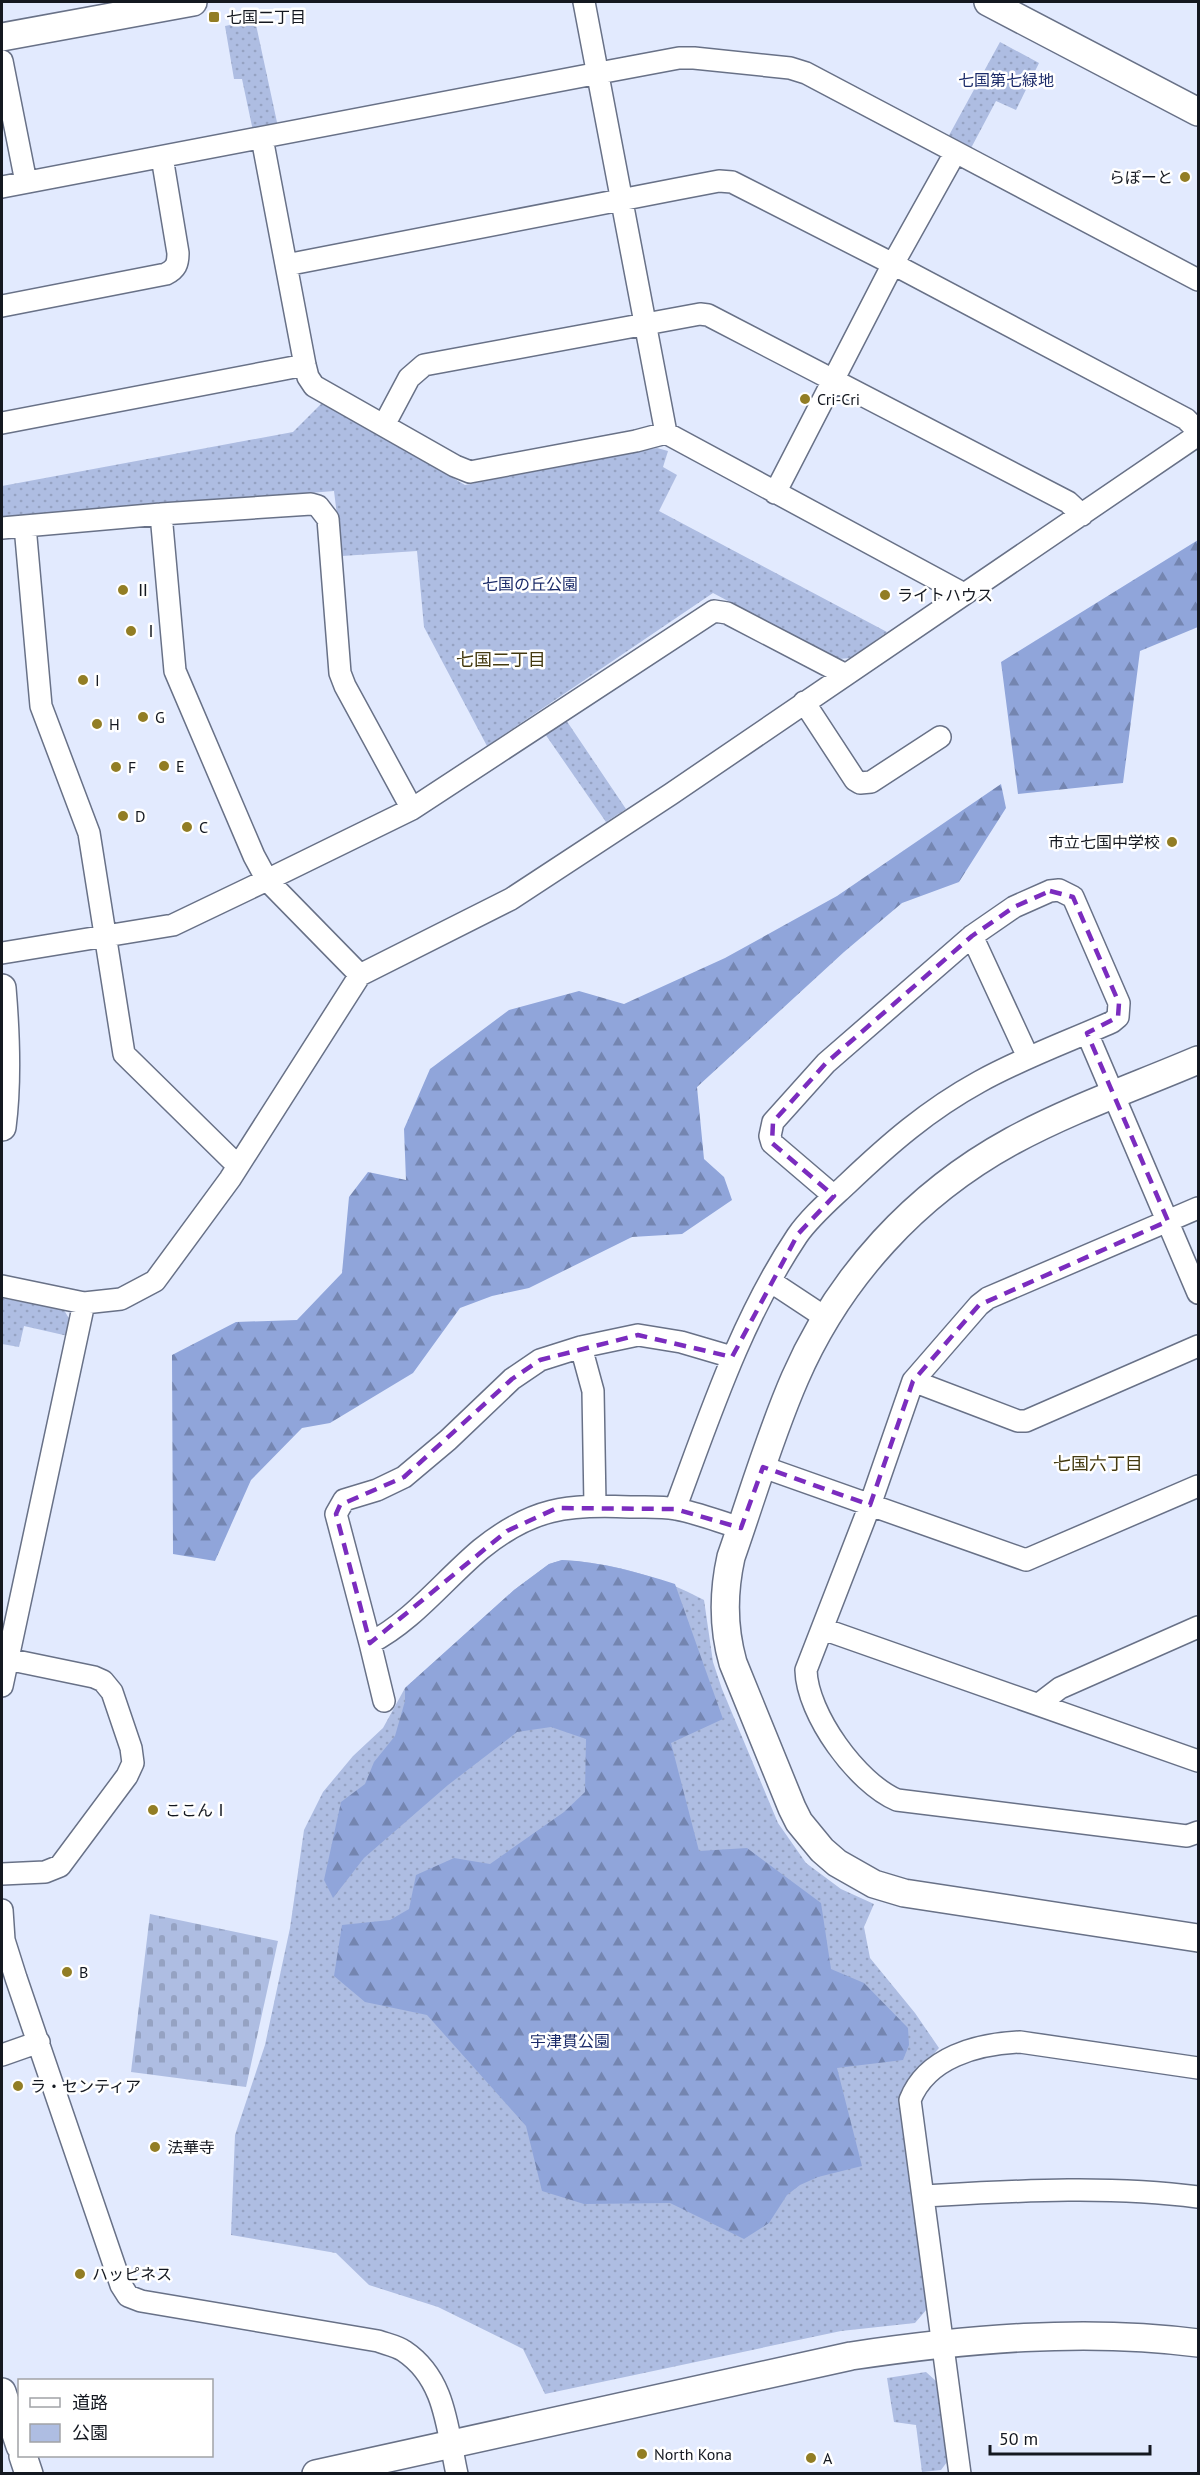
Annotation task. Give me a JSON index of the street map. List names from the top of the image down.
{
  "districts": ["七国二丁目", "七国六丁目"],
  "parks": ["七国第七緑地", "七国の丘公園", "宇津貫公園"],
  "places": {
    "transit": ["七国二丁目"],
    "other": [
      "らぽーと",
      "Cri-Cri",
      "Ⅱ",
      "ライトハウス",
      "Ⅰ",
      "I",
      "G",
      "H",
      "E",
      "F",
      "D",
      "C",
      "市立七国中学校",
      "ここんⅠ",
      "B",
      "ラ・センティア",
      "法華寺",
      "ハッピネス",
      "North Kona",
      "A"
    ]
  },
  "legend": ["道路", "公園"],
  "scale_bar": "50 m"
}
